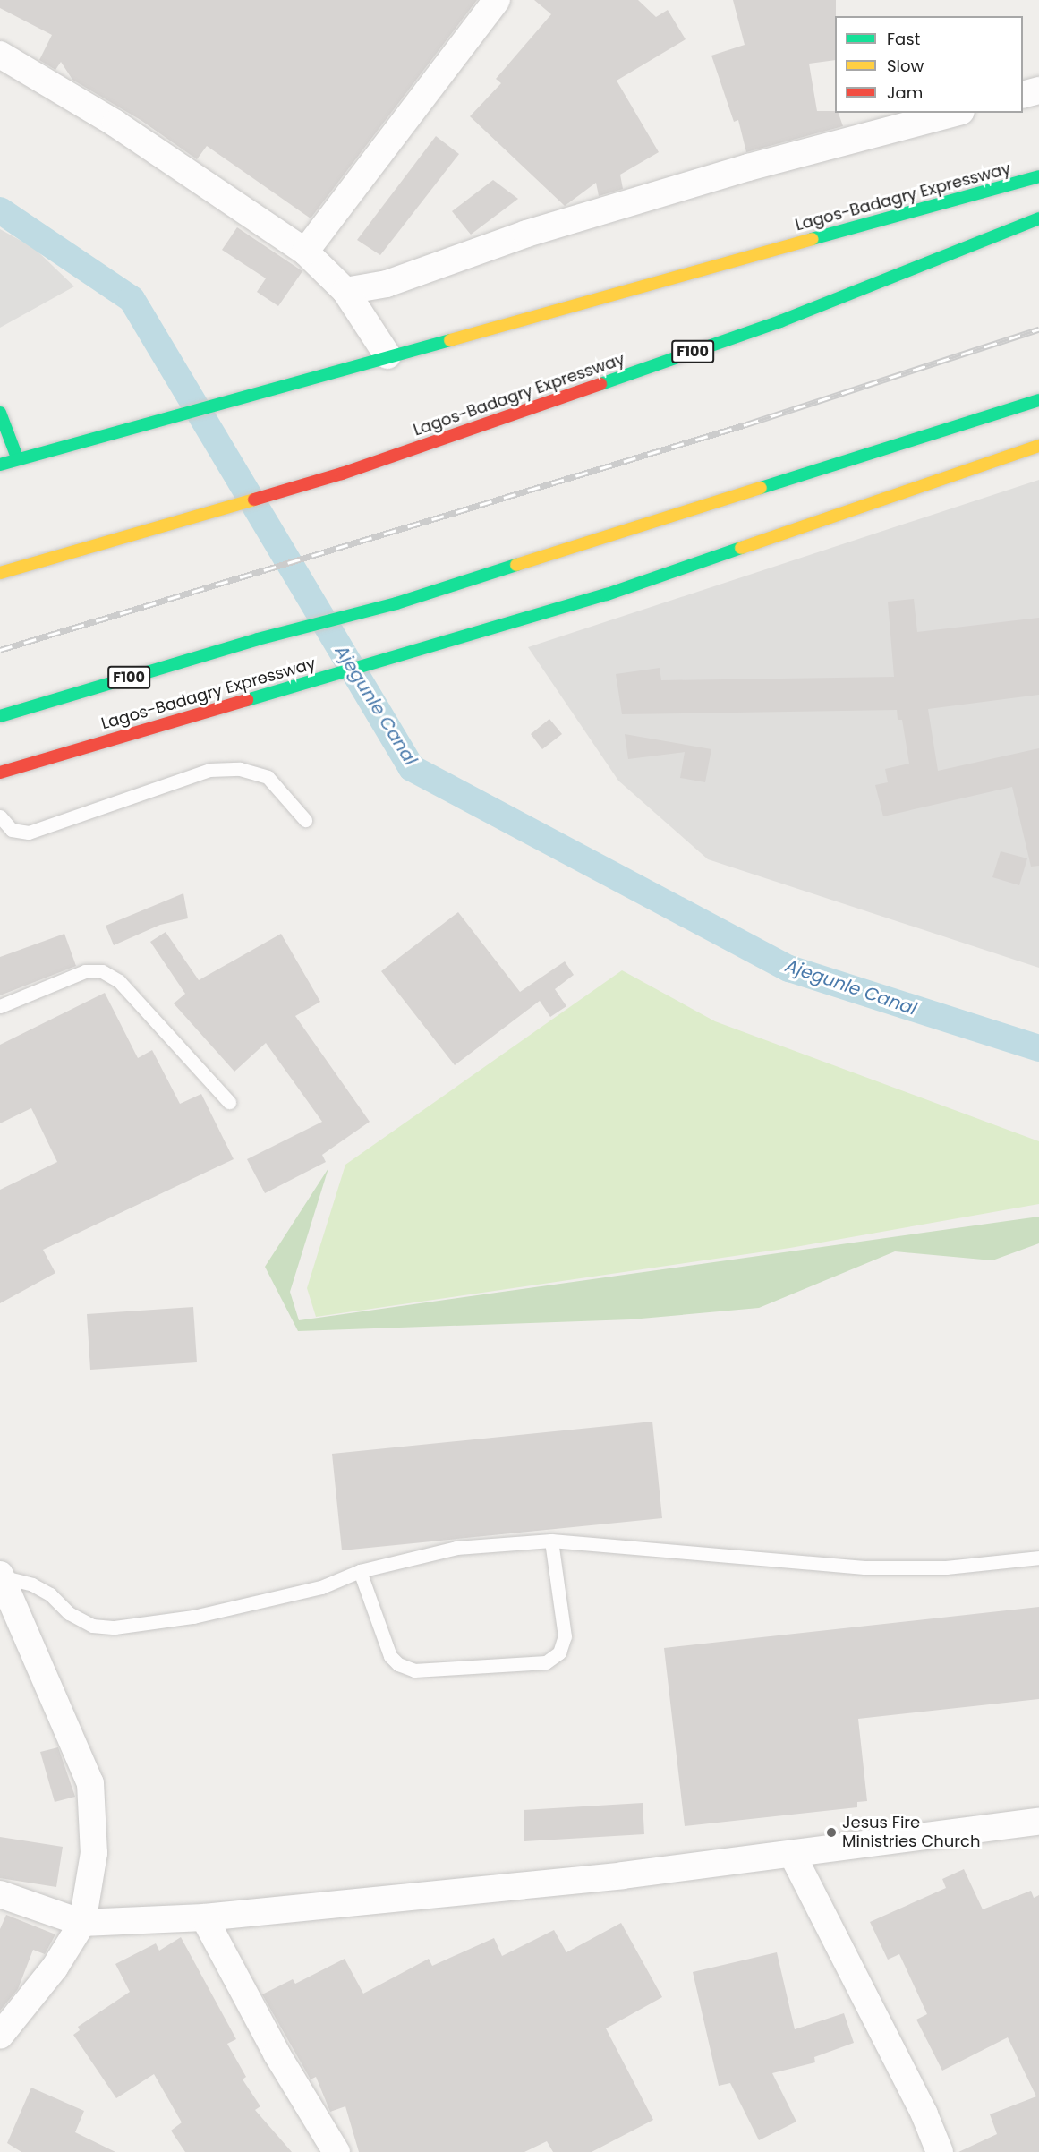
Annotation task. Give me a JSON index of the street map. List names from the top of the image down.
{
  "streets": {
    "main road": ["Lagos-Badagry Expressway", "F100"]
  },
  "water": ["Ajegunle Canal"],
  "places": ["Jesus Fire Ministries Church"],
  "legend": ["Fast", "Slow", "Jam"]
}
